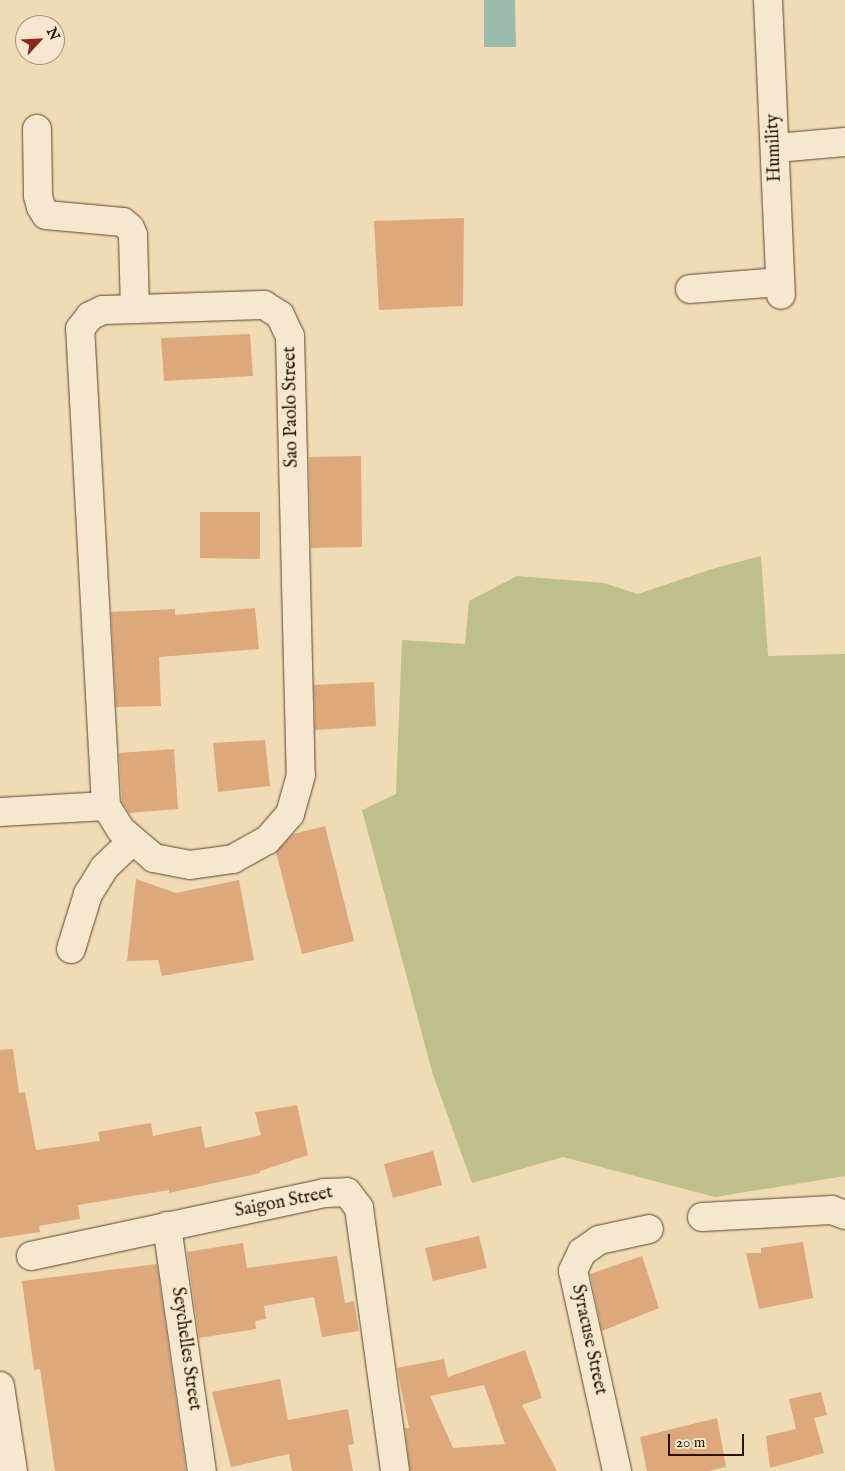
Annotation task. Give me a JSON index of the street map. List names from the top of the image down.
{
  "streets": {
    "street": [
      "Humility",
      "Sao Paolo Street",
      "Saigon Street",
      "Syracuse Street",
      "Seychelles Street"
    ]
  },
  "crossings": [
    ["Saigon Street", "Seychelles Street"]
  ],
  "scale_bar": "20 m",
  "north": "top right"
}
